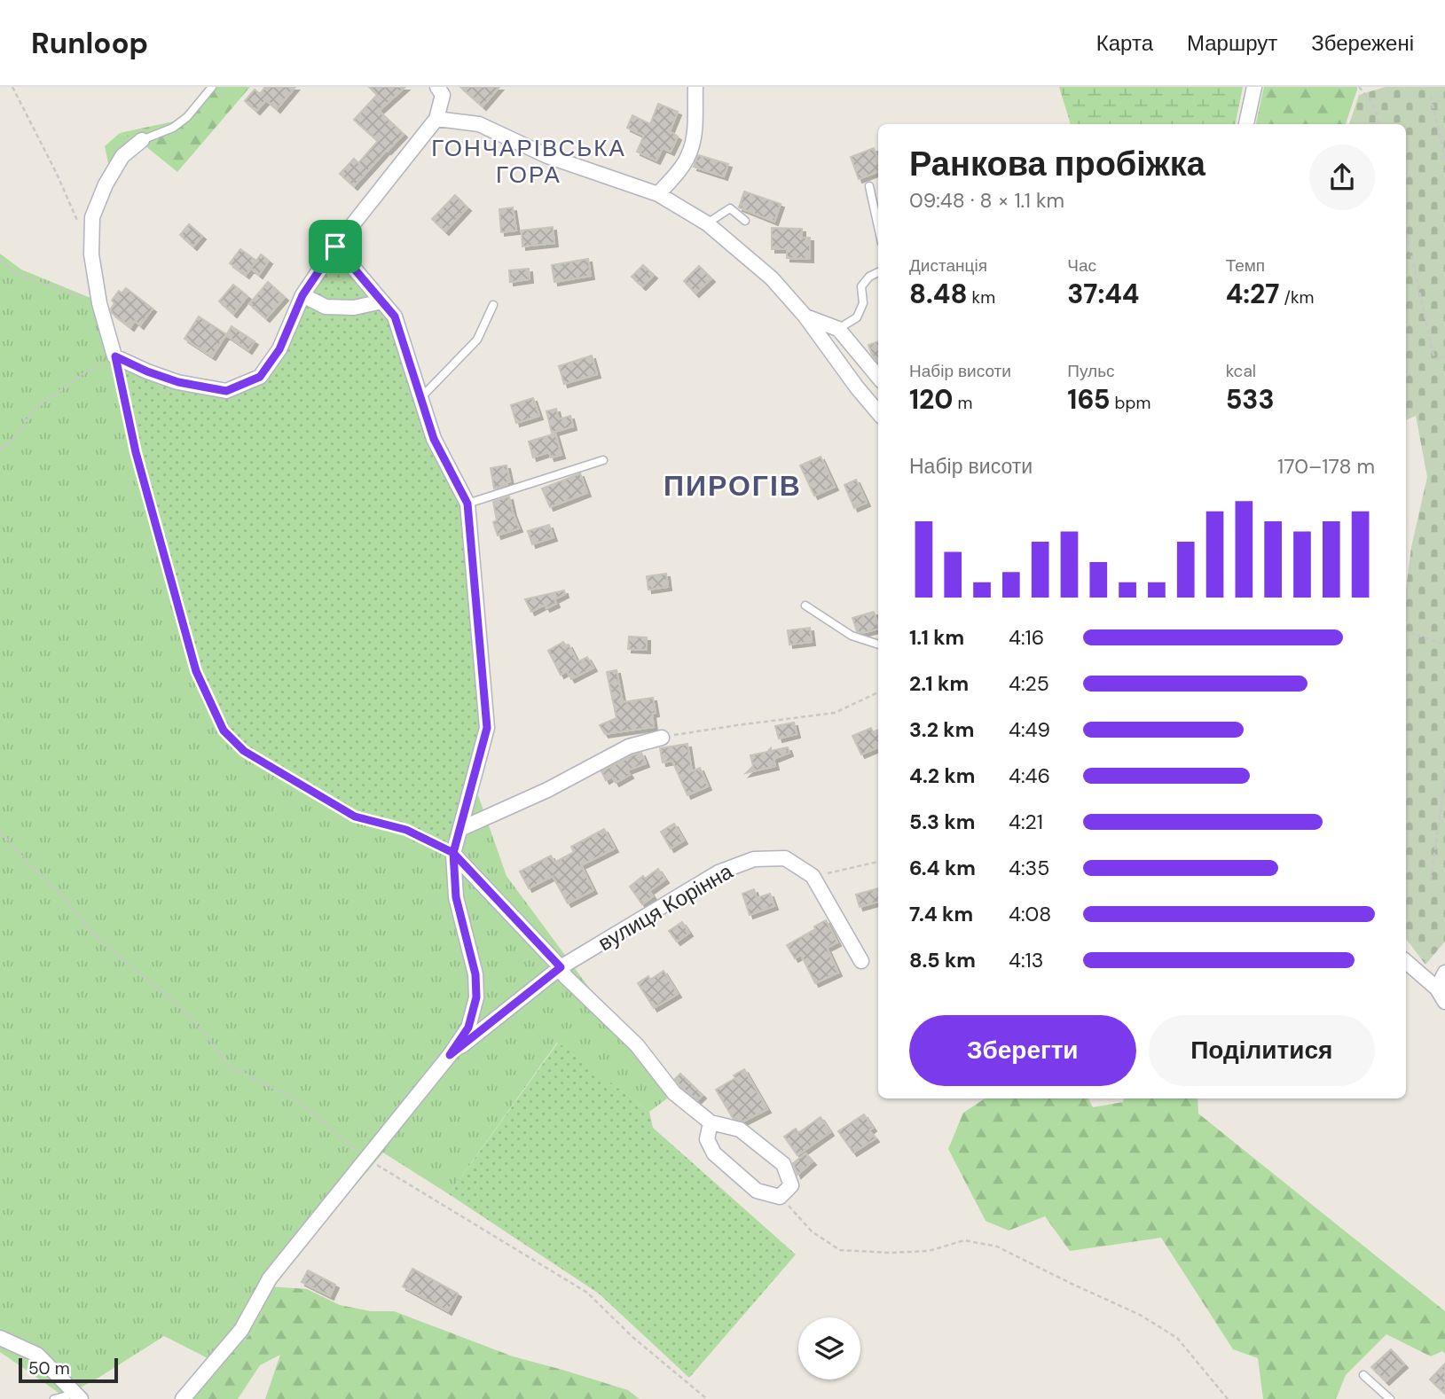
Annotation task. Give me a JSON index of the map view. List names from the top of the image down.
{
  "streets": {
    "street": ["вулиця Корінна"]
  },
  "districts": ["ГОНЧАРІВСЬКА ГОРА", "ПИРОГІВ"],
  "scale_bar": "50 m",
  "page": {
    "header": "Runloop",
    "nav": ["Карта", "Маршрут", "Збережені"],
    "heading": ["Ранкова пробіжка", "09:48 · 8 × 1.1 km"],
    "stats": [
      ["Дистанція", "8.48 km"],
      ["Час", "37:44"],
      ["Темп", "4:27 /km"],
      ["Набір висоти", "120 m"],
      ["Пульс", "165 bpm"],
      ["kcal", "533"]
    ],
    "chart": ["Набір висоти", "170–178 m"],
    "list": [
      {
        "name": "1.1 km",
        "note": "4:16"
      },
      {
        "name": "2.1 km",
        "note": "4:25"
      },
      {
        "name": "3.2 km",
        "note": "4:49"
      },
      {
        "name": "4.2 km",
        "note": "4:46"
      },
      {
        "name": "5.3 km",
        "note": "4:21"
      },
      {
        "name": "6.4 km",
        "note": "4:35"
      },
      {
        "name": "7.4 km",
        "note": "4:08"
      },
      {
        "name": "8.5 km",
        "note": "4:13"
      }
    ],
    "buttons": ["Зберегти", "Поділитися"],
    "scale": "50 m"
  }
}
